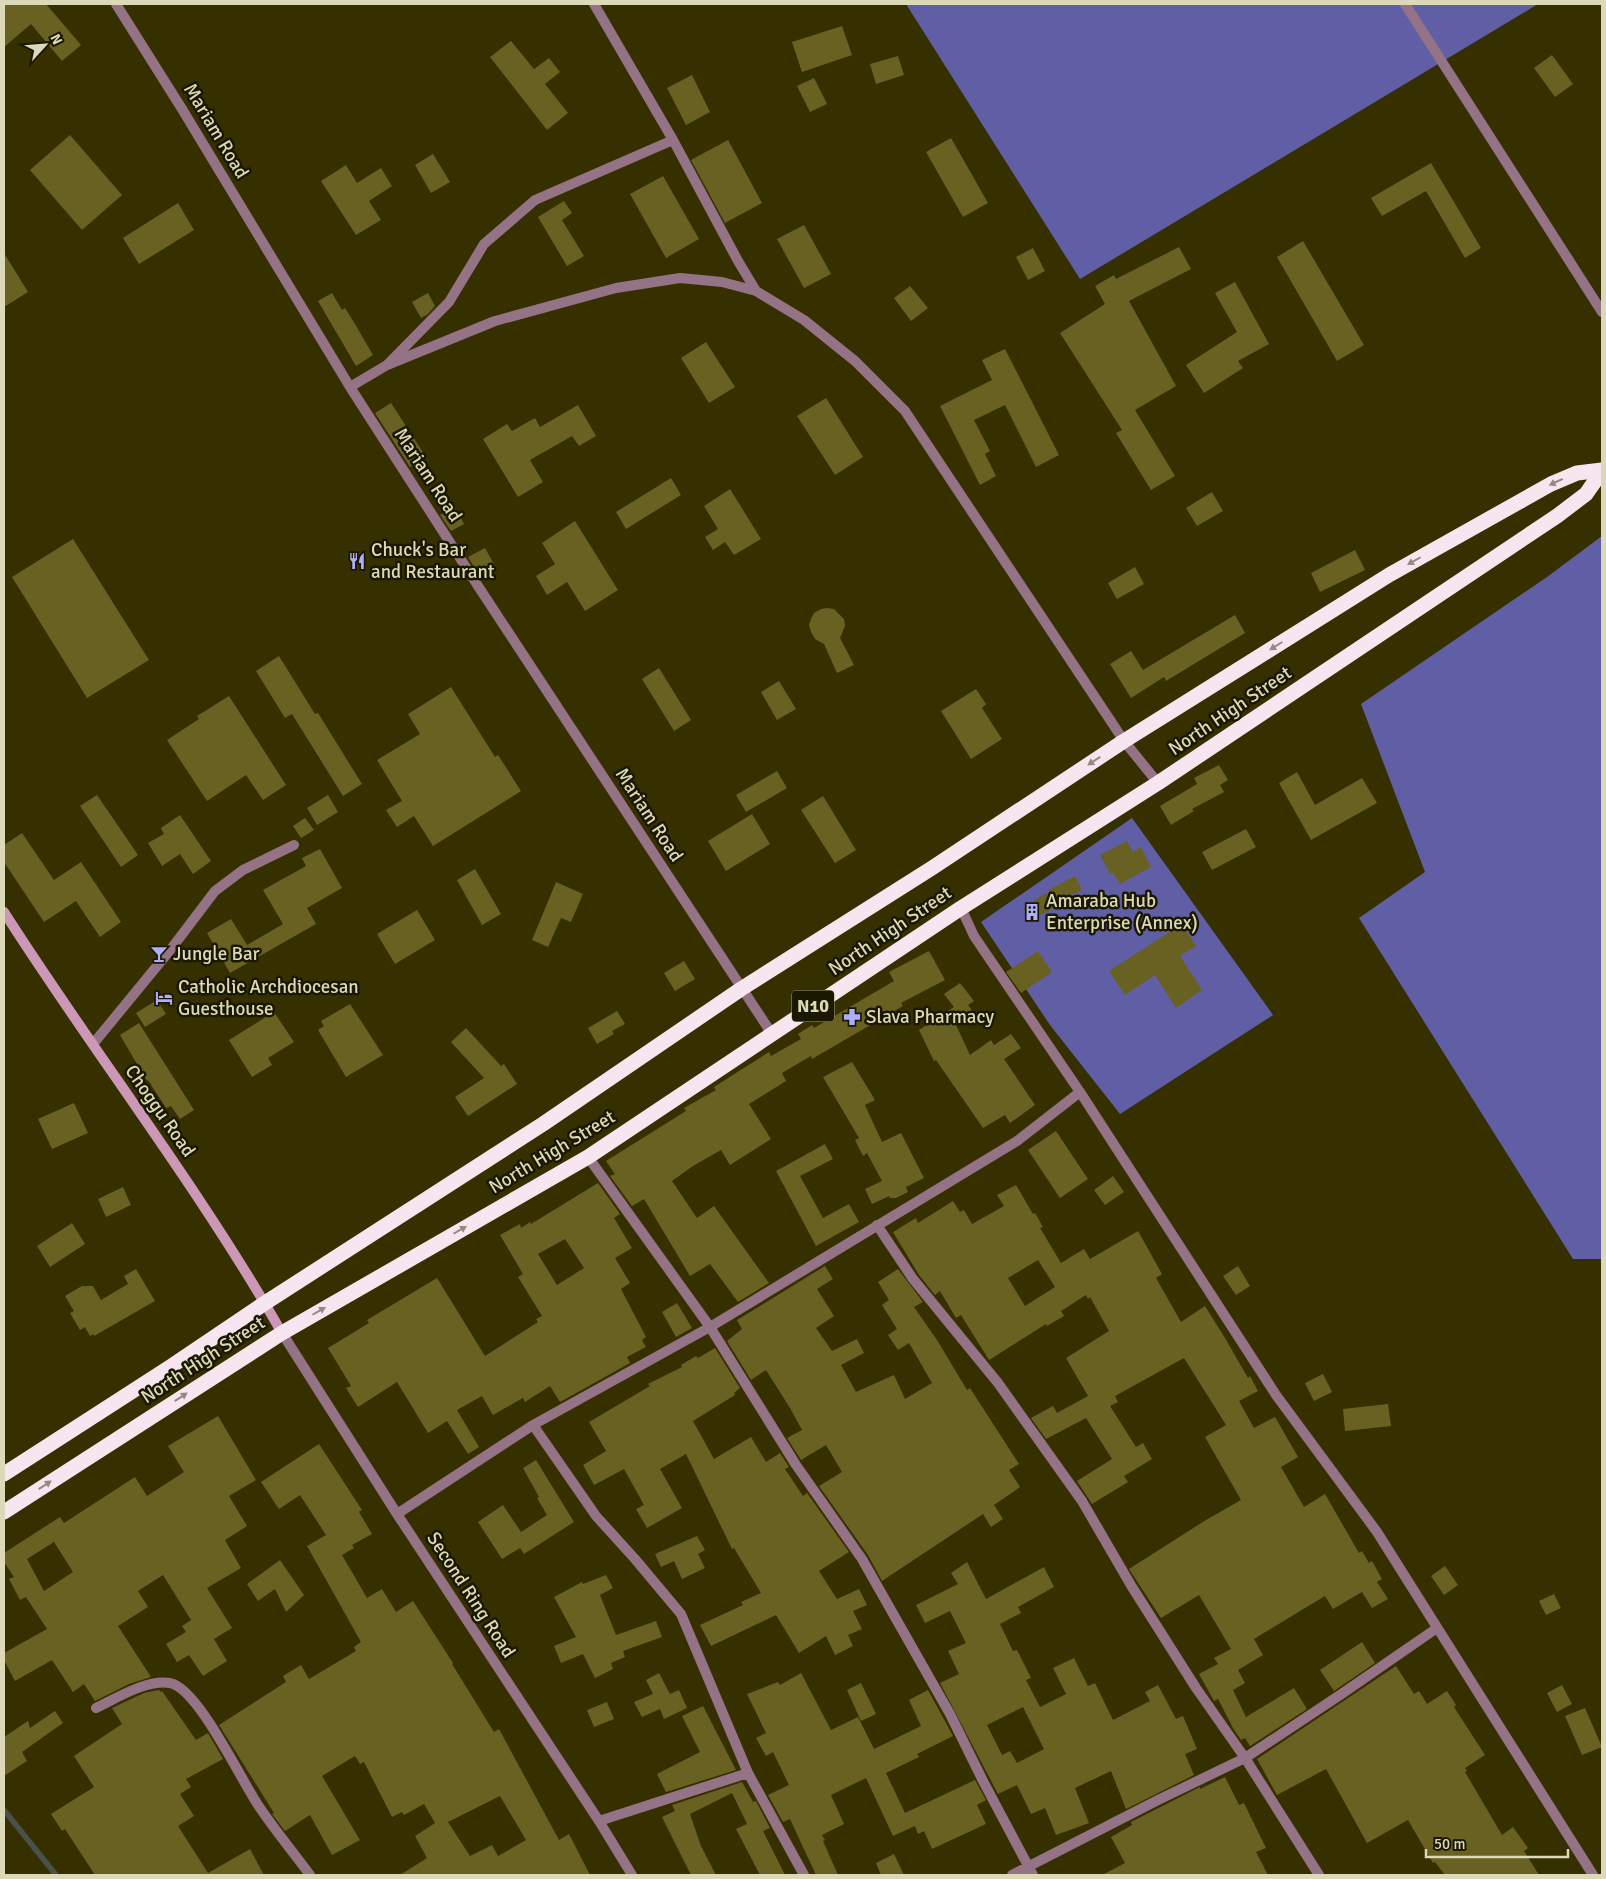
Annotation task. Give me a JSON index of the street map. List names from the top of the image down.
{
  "streets": {
    "highway": ["North High Street", "N10"],
    "main road": ["Choggu Road"],
    "street": ["Mariam Road", "Second Ring Road"]
  },
  "crossings": [
    ["Mariam Road", "North High Street"],
    ["North High Street", "Choggu Road"],
    ["North High Street", "Second Ring Road"],
    ["Choggu Road", "Second Ring Road"]
  ],
  "places": {
    "restaurant": ["Chuck's Bar and Restaurant"],
    "building": ["Amaraba Hub Enterprise (Annex)"],
    "bar": ["Jungle Bar"],
    "hotel": ["Catholic Archdiocesan Guesthouse"],
    "pharmacy": ["Slava Pharmacy"]
  },
  "scale_bar": "50 m",
  "north": "top right"
}
